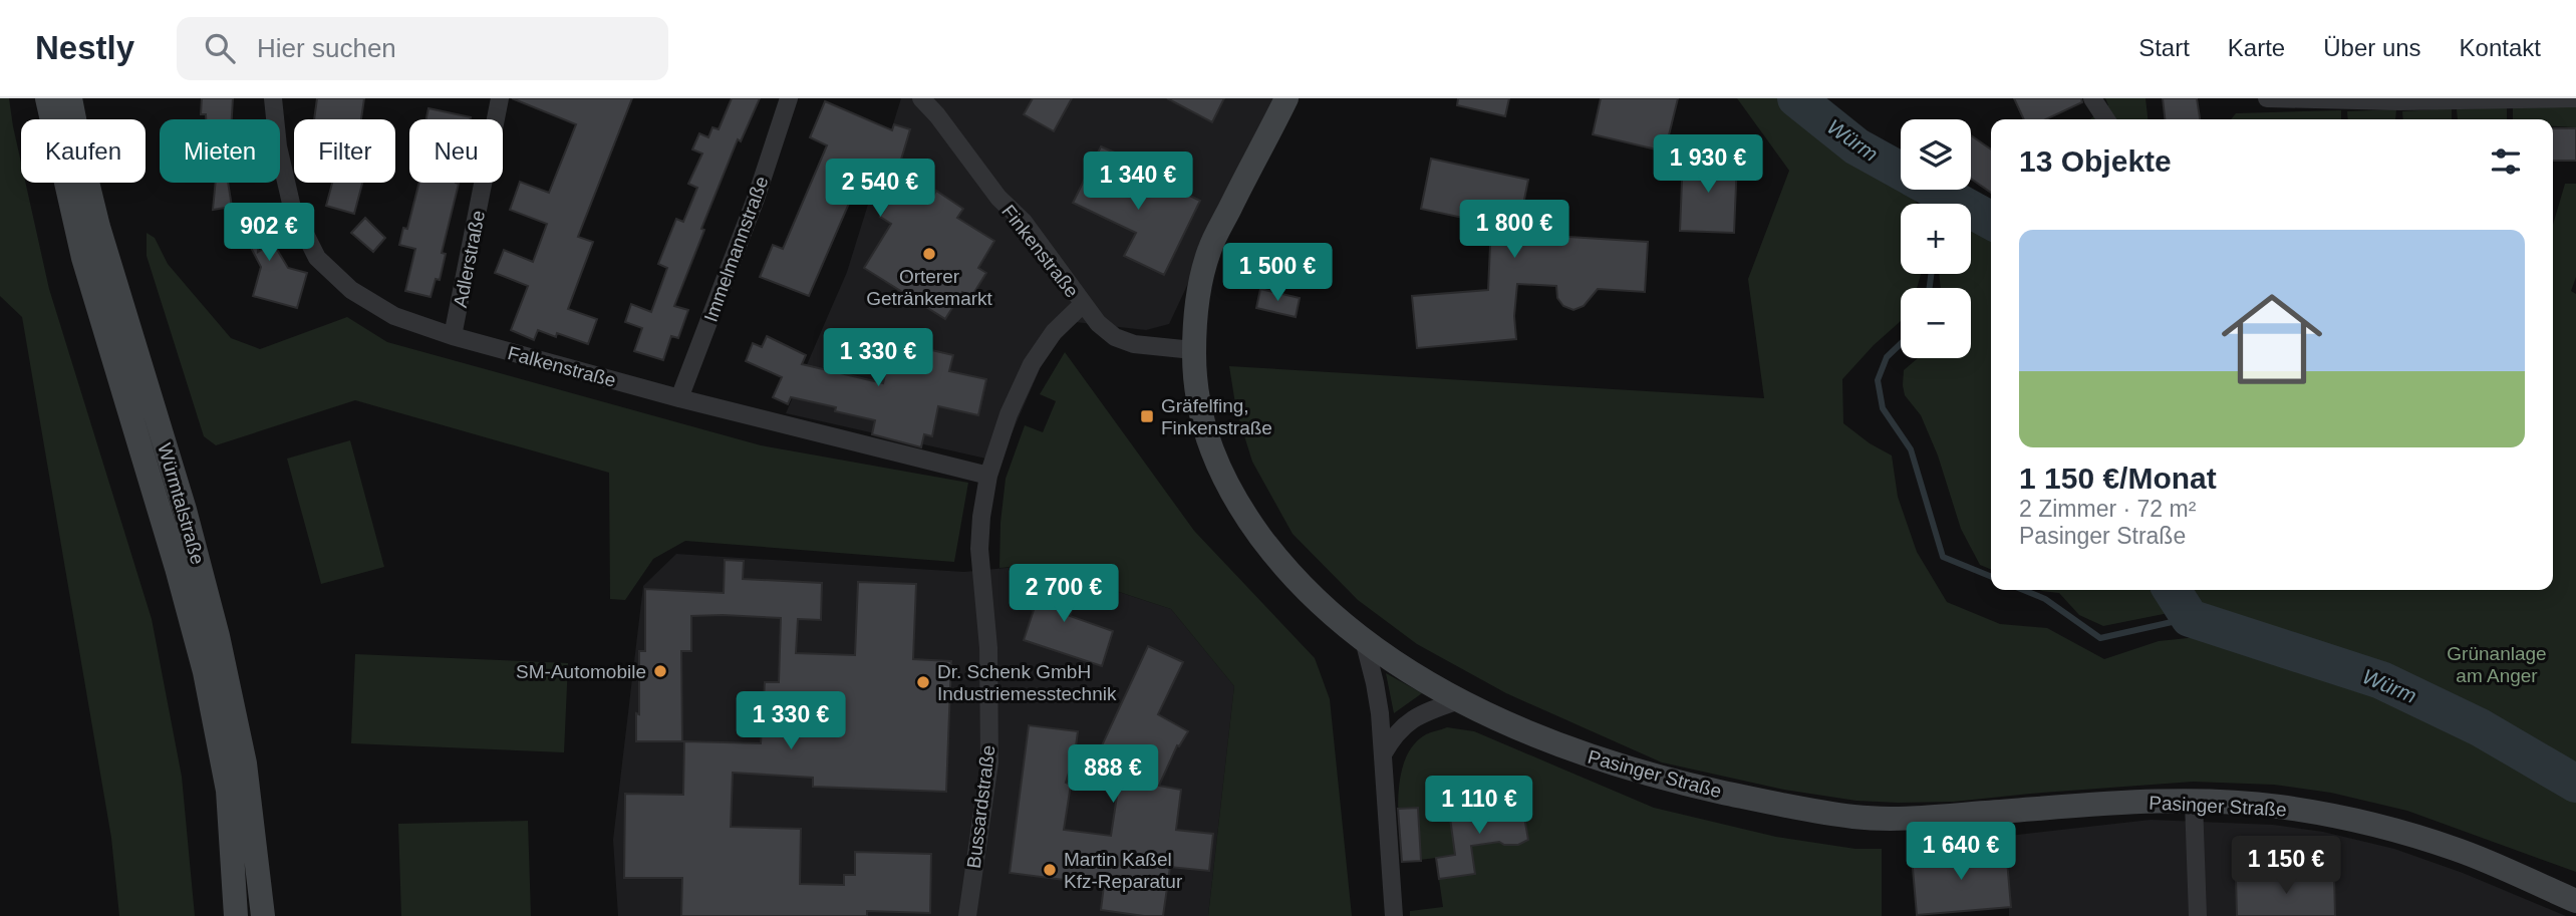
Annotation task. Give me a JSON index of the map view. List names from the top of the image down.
{
  "streets": {
    "main road": ["Würmtalstraße", "Pasinger Straße"],
    "street": [
      "Immelmannstraße",
      "Finkenstraße",
      "Adlerstraße",
      "Falkenstraße",
      "Bussardstraße"
    ]
  },
  "crossings": [
    ["Immelmannstraße", "Falkenstraße"],
    ["Finkenstraße", "Pasinger Straße"],
    ["Finkenstraße", "Bussardstraße"],
    ["Adlerstraße", "Falkenstraße"],
    ["Falkenstraße", "Bussardstraße"]
  ],
  "water": ["Würm"],
  "parks": ["Grünanlage am Anger"],
  "places": {
    "other": [
      "Orterer Getränkemarkt",
      "SM-Automobile",
      "Dr. Schenk GmbH Industriemesstechnik",
      "Martin Kaßel Kfz-Reparatur"
    ],
    "transit": ["Gräfelfing, Finkenstraße"]
  },
  "page": {
    "header": "Nestly",
    "search": "Hier suchen",
    "nav": [
      "Start",
      "Karte",
      "Über uns",
      "Kontakt"
    ],
    "map_buttons": ["+", "−"],
    "chip": [
      "Kaufen",
      "Mieten",
      "Filter",
      "Neu"
    ],
    "heading": "13 Objekte",
    "price": [
      "1 930 €",
      "1 340 €",
      "2 540 €",
      "1 800 €",
      "902 €",
      "1 500 €",
      "1 330 €",
      "2 700 €",
      "1 330 €",
      "888 €",
      "1 110 €",
      "1 640 €",
      "1 150 €"
    ],
    "list": [
      {
        "name": "1 150 €/Monat",
        "note": "2 Zimmer · 72 m² · Pasinger Straße"
      }
    ]
  }
}
